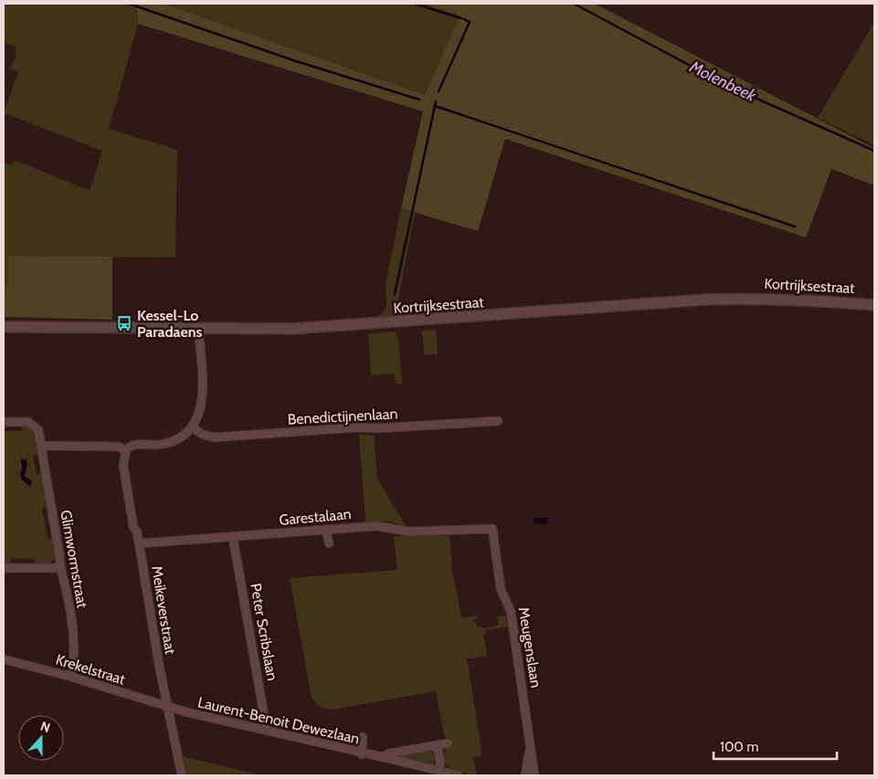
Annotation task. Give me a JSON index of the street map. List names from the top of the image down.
{
  "streets": {
    "street": [
      "Kortrijksestraat",
      "Benedictijnenlaan",
      "Garestalaan",
      "Glimwormstraat",
      "Meikeverstraat",
      "Peter Scribslaan",
      "Meugenslaan",
      "Krekelstraat",
      "Laurent-Benoit Dewezlaan"
    ]
  },
  "crossings": [
    ["Garestalaan", "Meikeverstraat"],
    ["Garestalaan", "Peter Scribslaan"],
    ["Garestalaan", "Meugenslaan"],
    ["Glimwormstraat", "Krekelstraat"],
    ["Meikeverstraat", "Krekelstraat"],
    ["Meikeverstraat", "Laurent-Benoit Dewezlaan"],
    ["Peter Scribslaan", "Laurent-Benoit Dewezlaan"],
    ["Krekelstraat", "Laurent-Benoit Dewezlaan"]
  ],
  "water": ["Molenbeek"],
  "places": {
    "bus stop": ["Kessel-Lo Paradaens"]
  },
  "scale_bar": "100 m",
  "north": "top"
}
